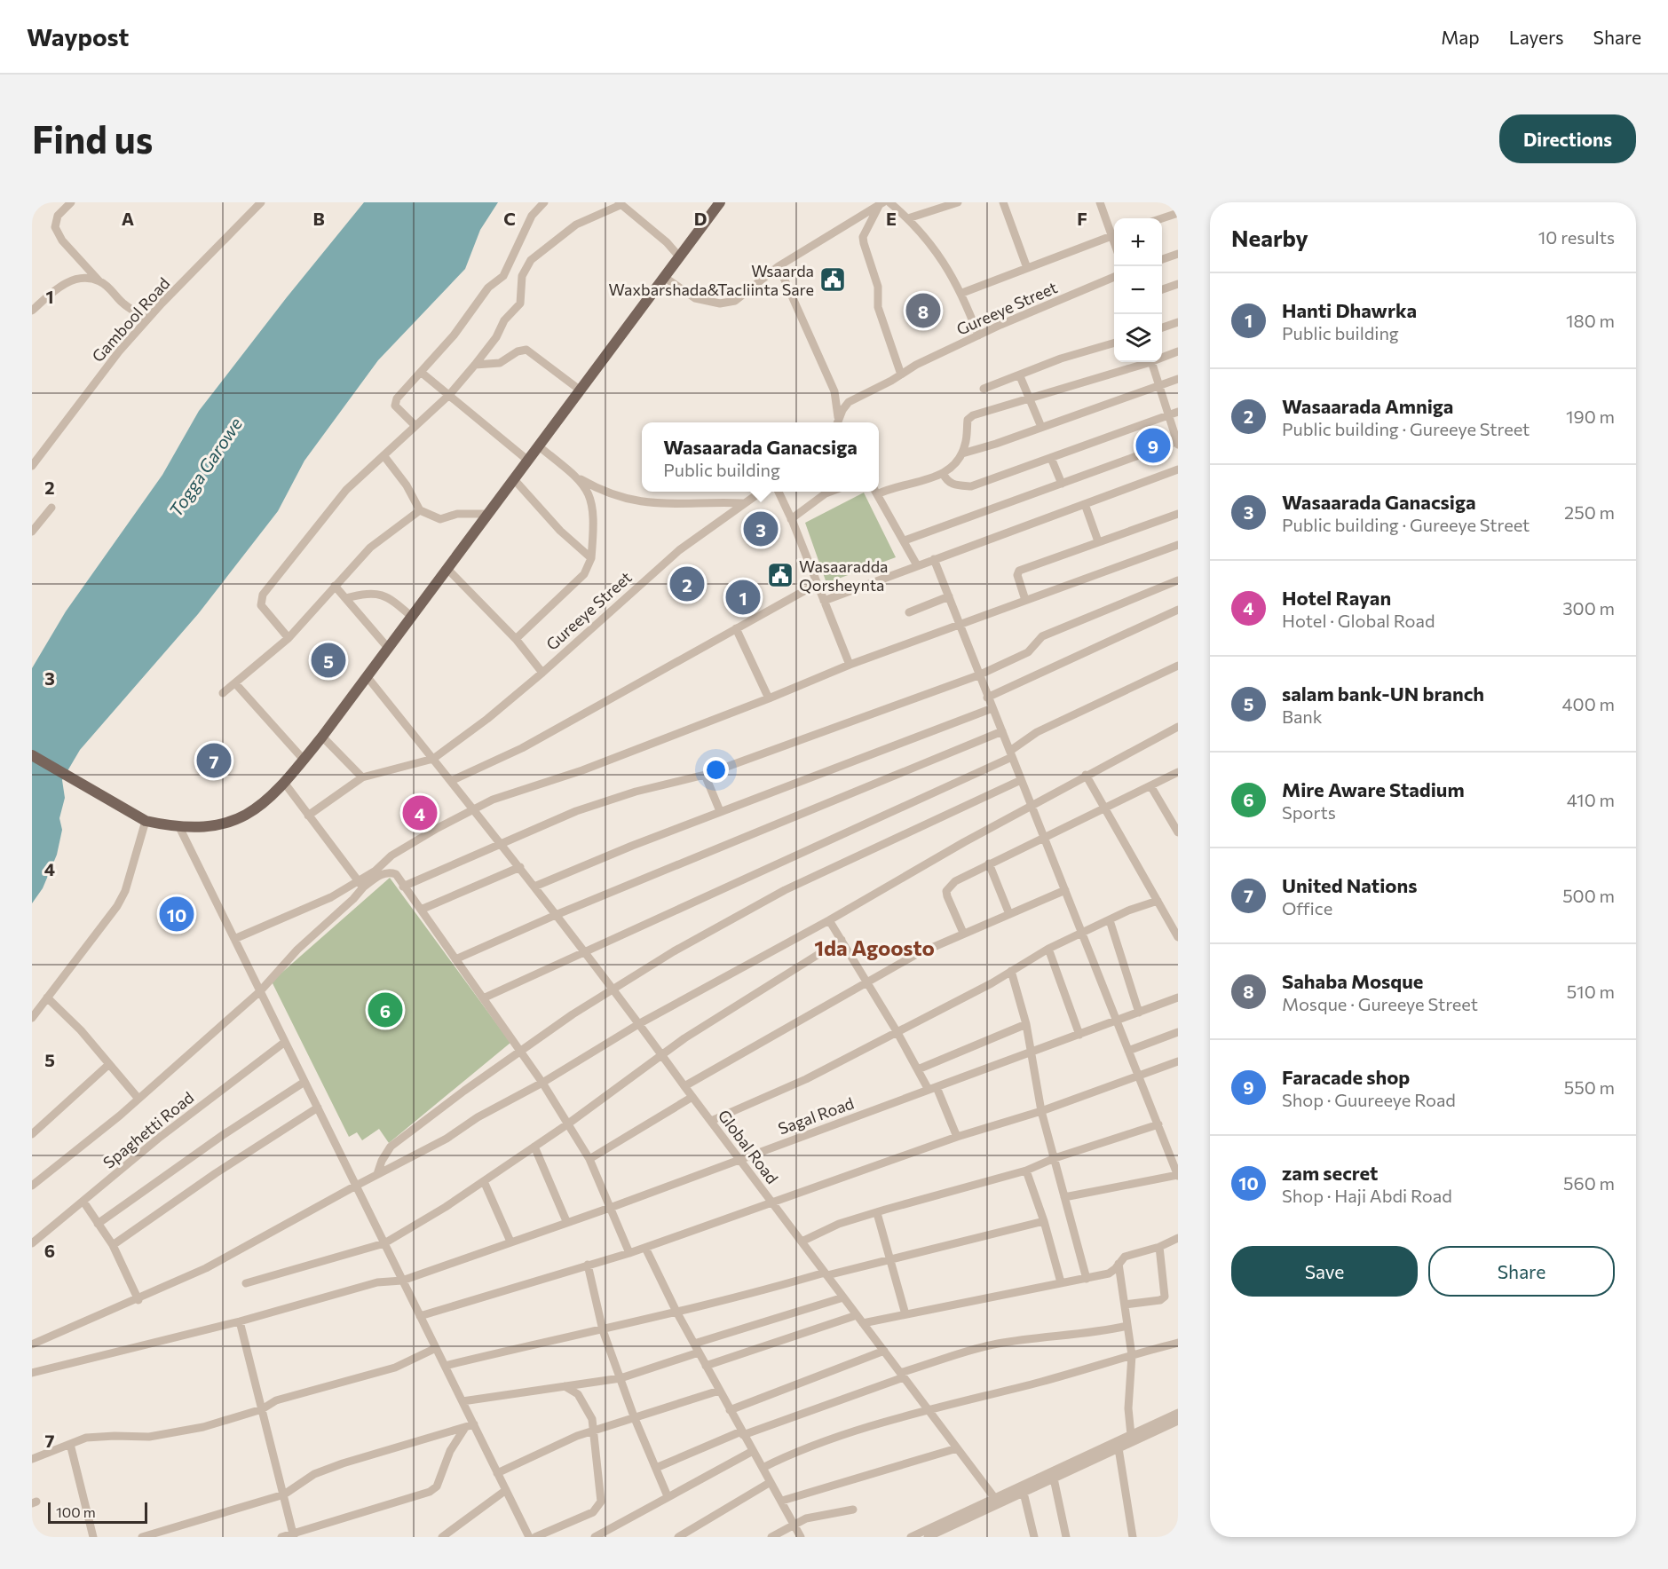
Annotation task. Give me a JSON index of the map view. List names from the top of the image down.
{
  "streets": {
    "street": [
      "Gureeye Street",
      "Gambool Road",
      "Sagal Road",
      "Spaghetti Road",
      "Global Road"
    ]
  },
  "crossings": [
    ["Gureeye Street", "Global Road"],
    ["Sagal Road", "Global Road"]
  ],
  "districts": ["1da Agoosto"],
  "water": ["Togga Garowe"],
  "places": {
    "public building": ["Wsaarda Waxbarshada&Tacliinta Sare", "Wasaaradda Qorsheynta"]
  },
  "scale_bar": "100 m",
  "page": {
    "header": "Waypost",
    "nav": ["Map", "Layers", "Share"],
    "buttons": [
      "Directions",
      ["Save", "Share"]
    ],
    "title": "Find us",
    "heading": ["Nearby", "10 results"],
    "map_buttons": ["+", "−"],
    "list": [
      {
        "mark": "1",
        "name": "Hanti Dhawrka",
        "note": "Public building",
        "value": "180 m"
      },
      {
        "mark": "2",
        "name": "Wasaarada Amniga",
        "note": "Public building · Gureeye Street",
        "value": "190 m"
      },
      {
        "mark": "3",
        "name": "Wasaarada Ganacsiga",
        "note": "Public building · Gureeye Street",
        "value": "250 m"
      },
      {
        "mark": "4",
        "name": "Hotel Rayan",
        "note": "Hotel · Global Road",
        "value": "300 m"
      },
      {
        "mark": "5",
        "name": "salam bank-UN branch",
        "note": "Bank",
        "value": "400 m"
      },
      {
        "mark": "6",
        "name": "Mire Aware Stadium",
        "note": "Sports",
        "value": "410 m"
      },
      {
        "mark": "7",
        "name": "United Nations",
        "note": "Office",
        "value": "500 m"
      },
      {
        "mark": "8",
        "name": "Sahaba Mosque",
        "note": "Mosque · Gureeye Street",
        "value": "510 m"
      },
      {
        "mark": "9",
        "name": "Faracade shop",
        "note": "Shop · Guureeye Road",
        "value": "550 m"
      },
      {
        "mark": "10",
        "name": "zam secret",
        "note": "Shop · Haji Abdi Road",
        "value": "560 m"
      }
    ],
    "pins": [
      "8",
      "9",
      "3",
      "2",
      "1",
      "5",
      "7",
      "4",
      "10",
      "6"
    ],
    "popup": ["Wasaarada Ganacsiga", "Public building"],
    "scale": "100 m"
  },
  "grid": {
    "columns": [
      "A",
      "B",
      "C",
      "D",
      "E",
      "F"
    ],
    "rows": [
      "1",
      "2",
      "3",
      "4",
      "5",
      "6",
      "7"
    ]
  }
}
